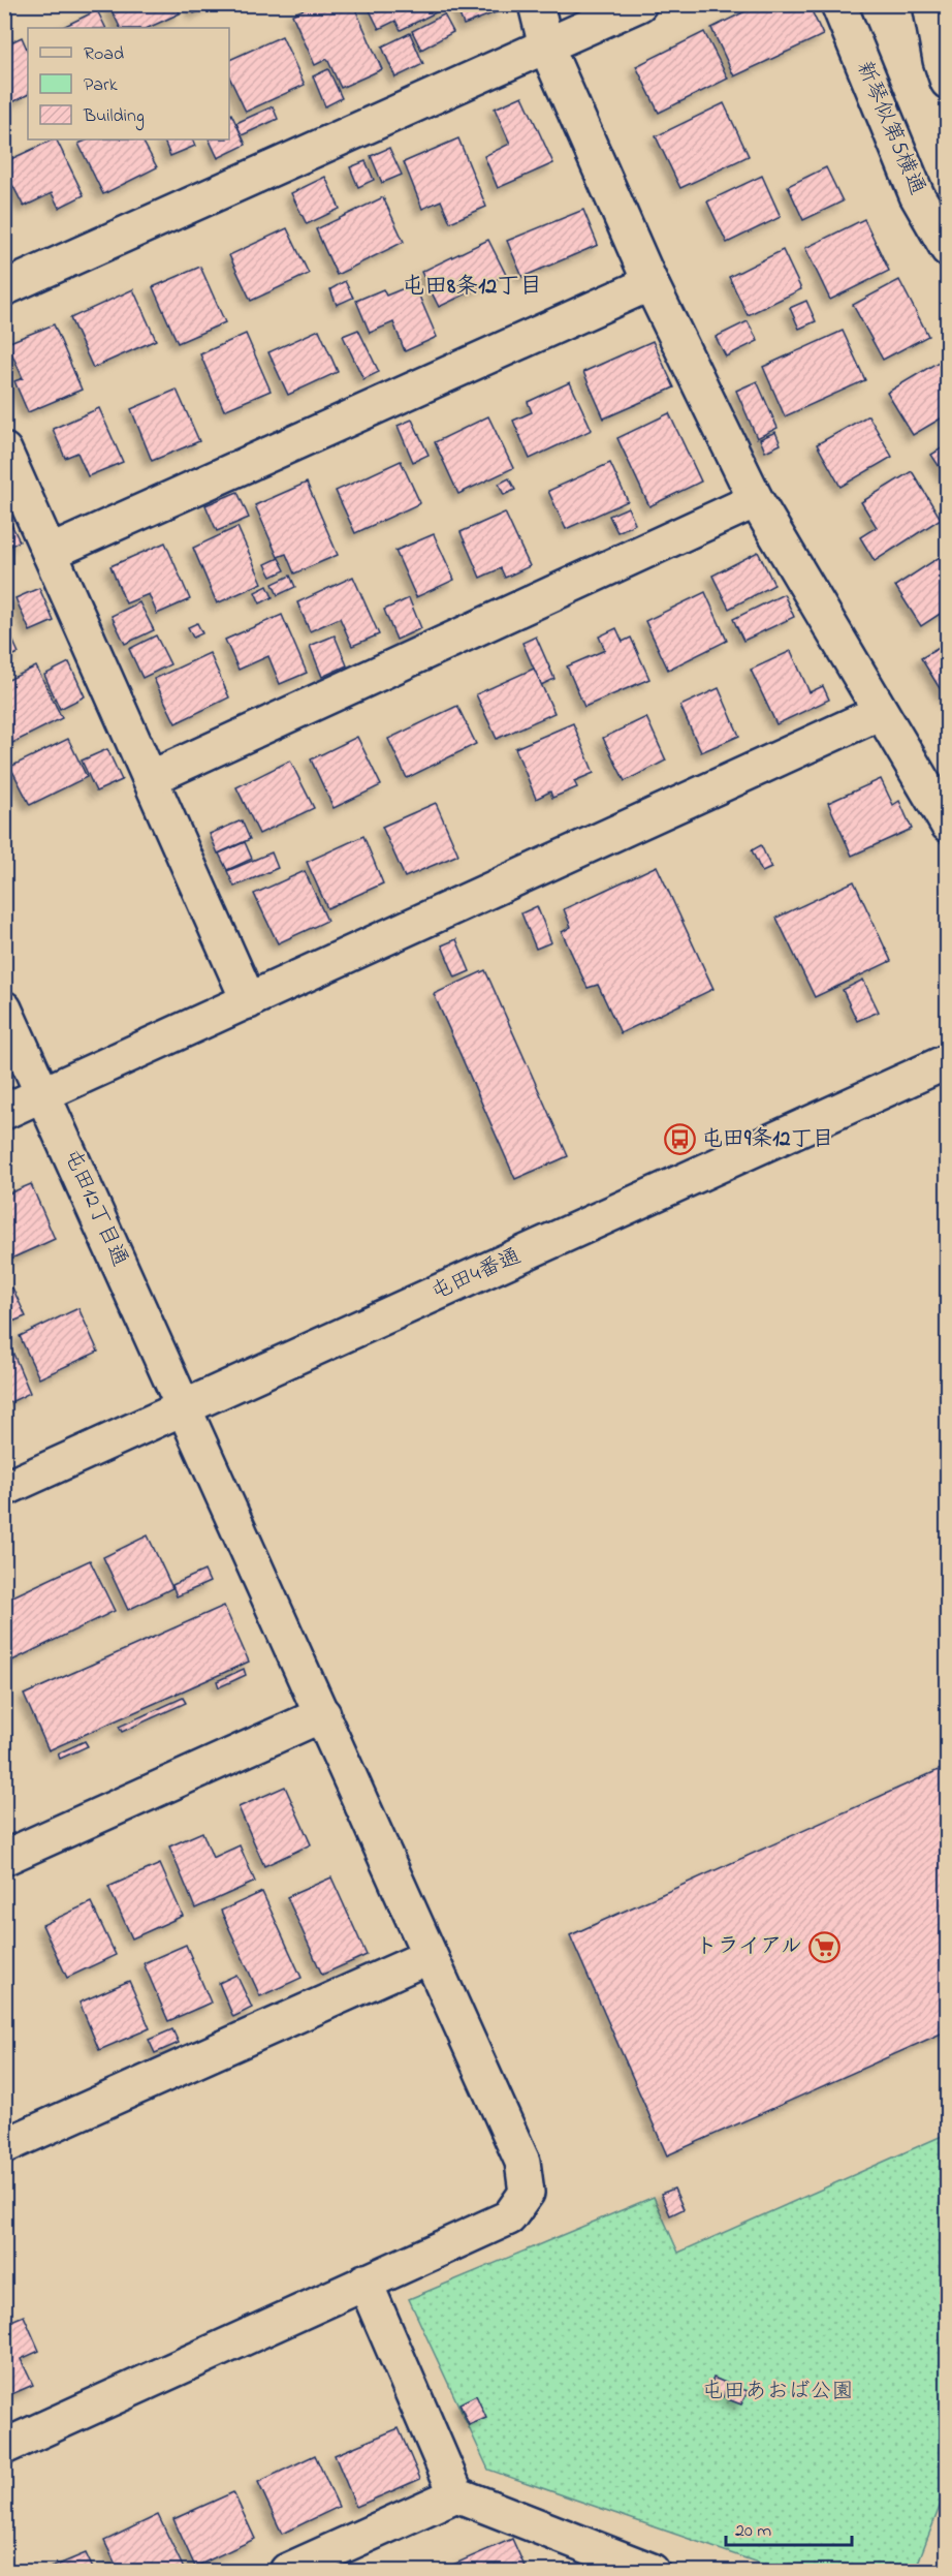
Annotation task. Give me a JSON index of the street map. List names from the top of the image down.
{
  "streets": {
    "street": ["新琴似第5横通", "屯田12丁目通", "屯田4番通"]
  },
  "crossings": [
    ["屯田12丁目通", "屯田4番通"]
  ],
  "districts": ["屯田8条12丁目"],
  "parks": ["屯田あおば公園"],
  "places": {
    "bus stop": ["屯田9条12丁目"],
    "supermarket": ["トライアル"]
  },
  "legend": ["Road", "Park", "Building"],
  "scale_bar": "20 m"
}
